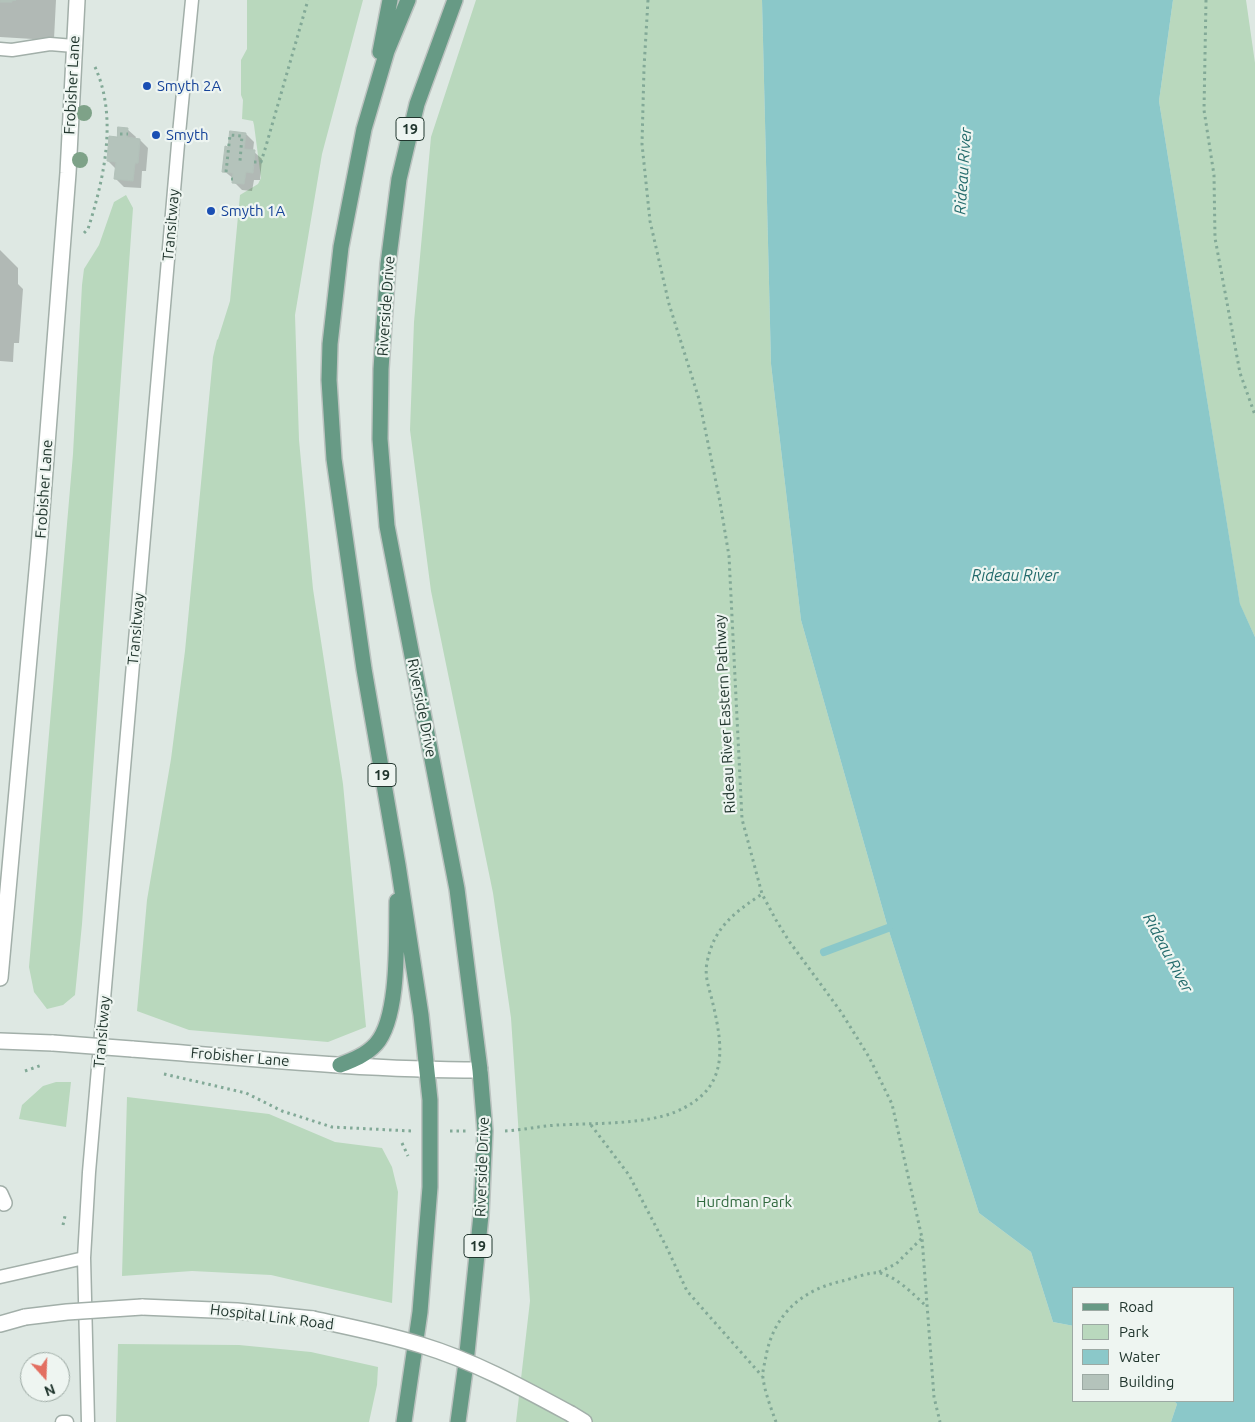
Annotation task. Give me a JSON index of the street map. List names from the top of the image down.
{
  "streets": {
    "main road": ["19", "Riverside Drive"],
    "street": ["Frobisher Lane", "Hospital Link Road"],
    "lane": ["Transitway"],
    "path": ["Rideau River Eastern Pathway"]
  },
  "crossings": [
    ["Frobisher Lane", "19"],
    ["Frobisher Lane", "Riverside Drive"]
  ],
  "water": ["Rideau River"],
  "parks": ["Hurdman Park"],
  "places": ["Smyth 2A", "Smyth", "Smyth 1A"],
  "legend": [
    "Road",
    "Park",
    "Water",
    "Building"
  ],
  "north": "bottom"
}
